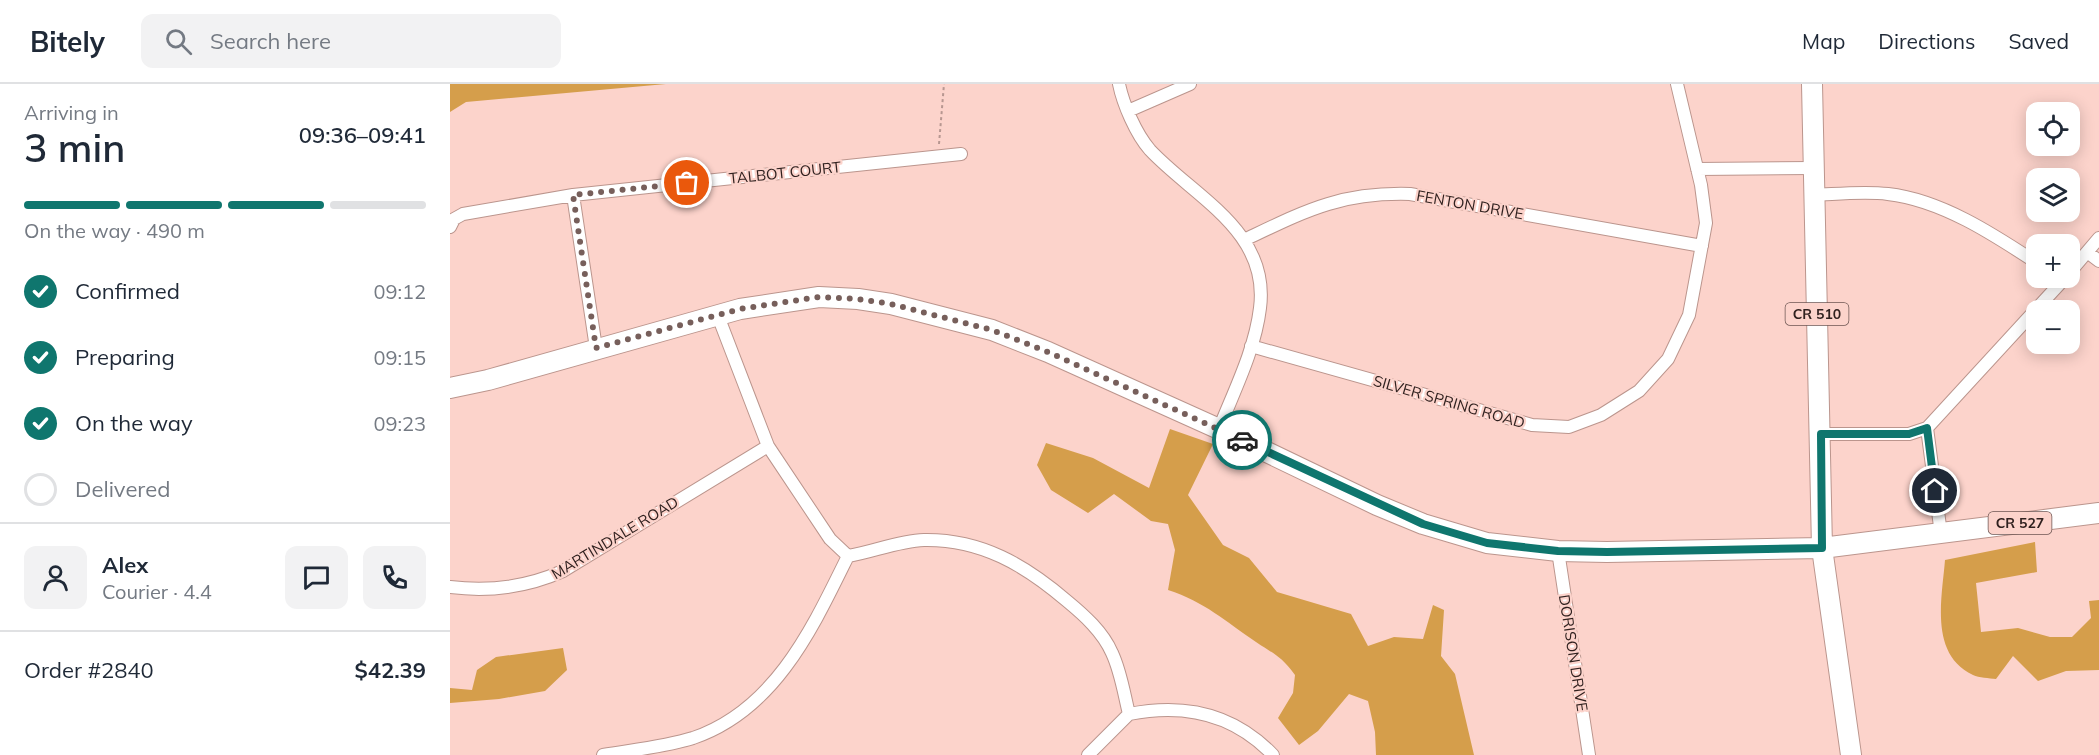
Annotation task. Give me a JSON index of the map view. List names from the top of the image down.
{
  "streets": {
    "main road": ["CR 510", "CR 527"],
    "street": [
      "TALBOT COURT",
      "FENTON DRIVE",
      "SILVER SPRING ROAD",
      "MARTINDALE ROAD",
      "DORISON DRIVE"
    ]
  },
  "crossings": [
    ["FENTON DRIVE", "SILVER SPRING ROAD"],
    ["CR 510", "CR 527"],
    ["CR 527", "DORISON DRIVE"]
  ],
  "page": {
    "header": "Bitely",
    "search": "Search here",
    "nav": ["Map", "Directions", "Saved"],
    "heading": ["3 min", "Arriving in", "09:36–09:41"],
    "panel": [
      "Alex",
      "Courier · 4.4",
      "Order #2840",
      "$42.39"
    ],
    "map_buttons": ["+", "−"],
    "bar": "On the way · 490 m",
    "list": [
      ["Confirmed", "09:12"],
      ["Preparing", "09:15"],
      ["On the way", "09:23"],
      "Delivered"
    ]
  }
}
